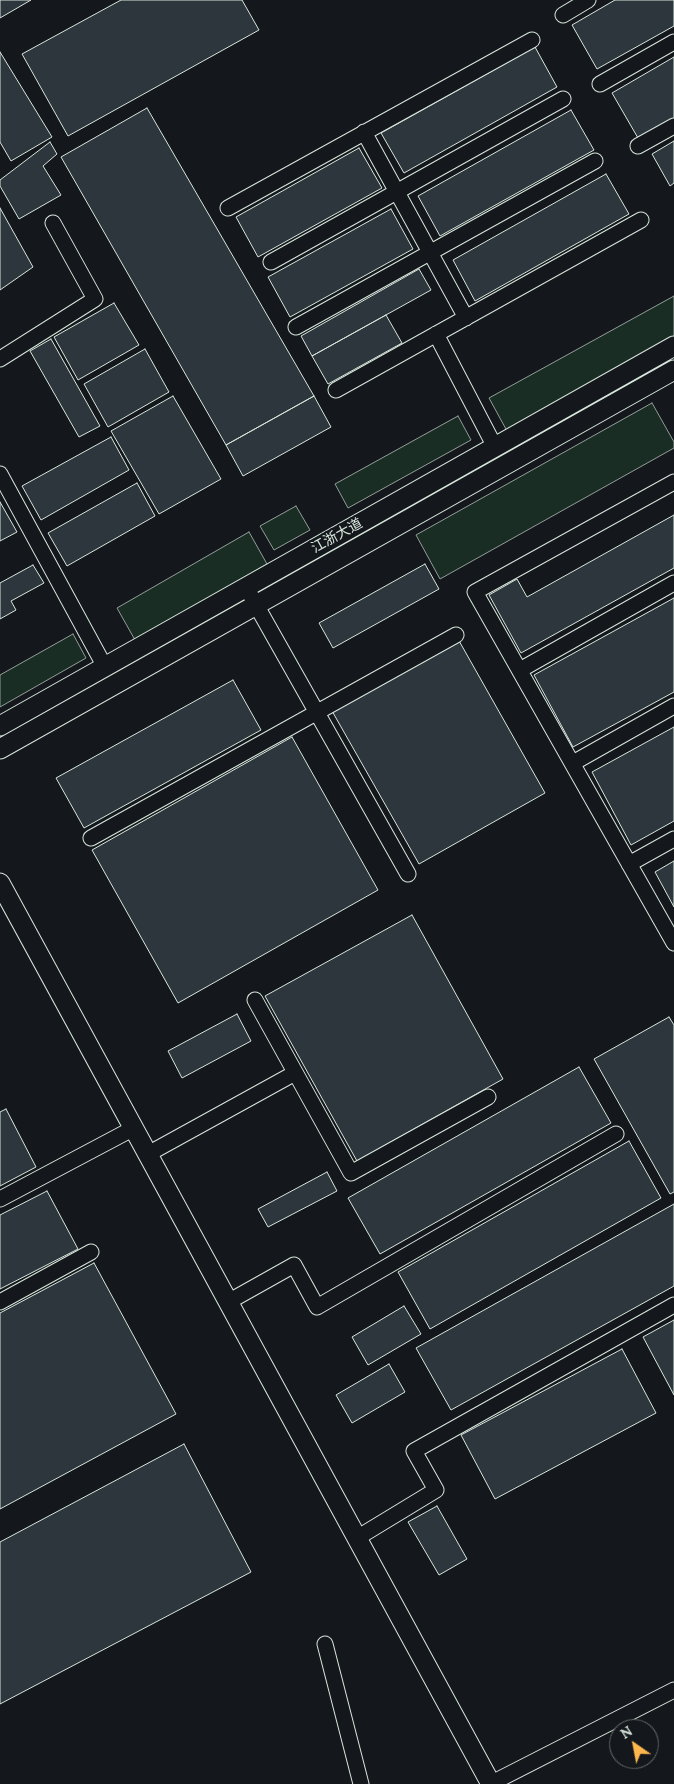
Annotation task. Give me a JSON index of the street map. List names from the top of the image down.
{
  "streets": {
    "main road": ["江浙大道"]
  },
  "north": "top left"
}
